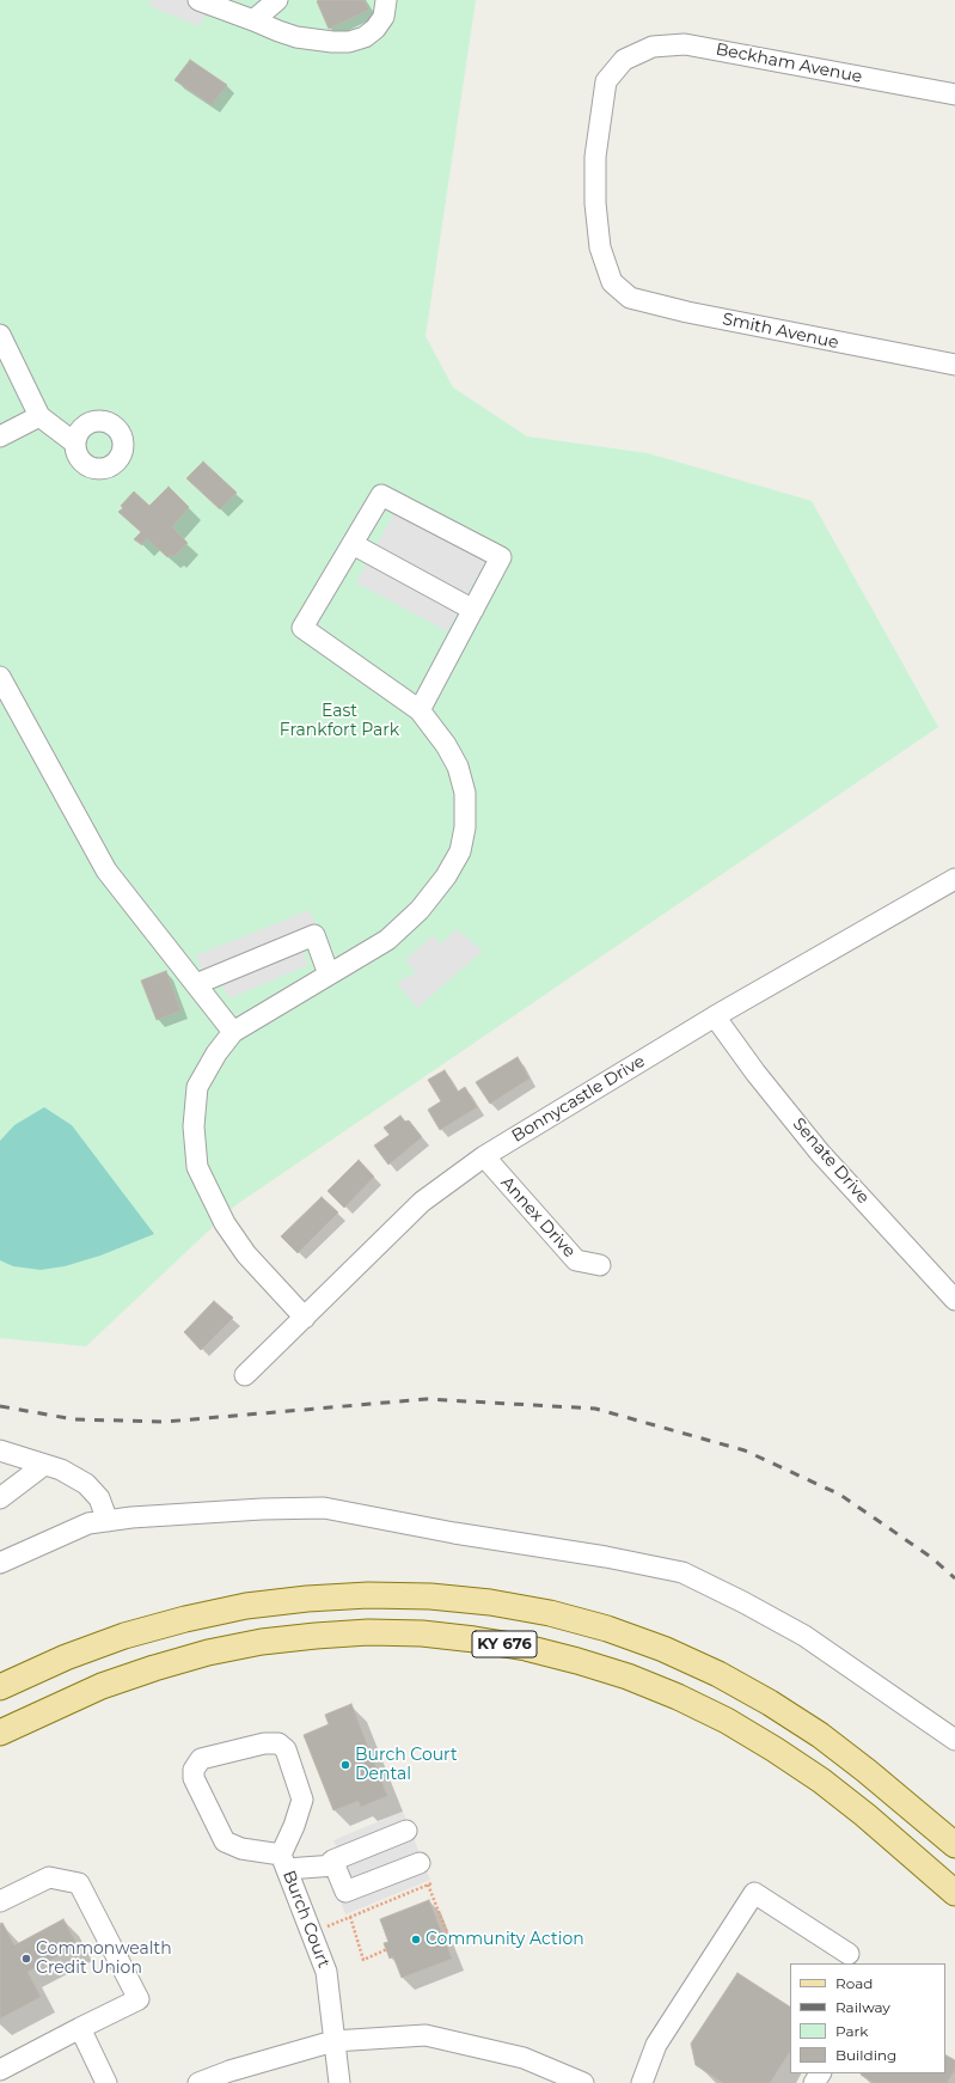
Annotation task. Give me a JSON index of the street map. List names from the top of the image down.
{
  "streets": {
    "main road": ["KY 676"],
    "street": [
      "Beckham Avenue",
      "Smith Avenue",
      "Bonnycastle Drive",
      "Senate Drive",
      "Annex Drive",
      "Burch Court"
    ]
  },
  "crossings": [
    ["Beckham Avenue", "Smith Avenue"],
    ["Bonnycastle Drive", "Senate Drive"],
    ["Bonnycastle Drive", "Annex Drive"]
  ],
  "parks": ["East Frankfort Park"],
  "places": ["Burch Court Dental", "Community Action", "Commonwealth Credit Union"],
  "legend": [
    "Road",
    "Railway",
    "Park",
    "Building"
  ]
}
